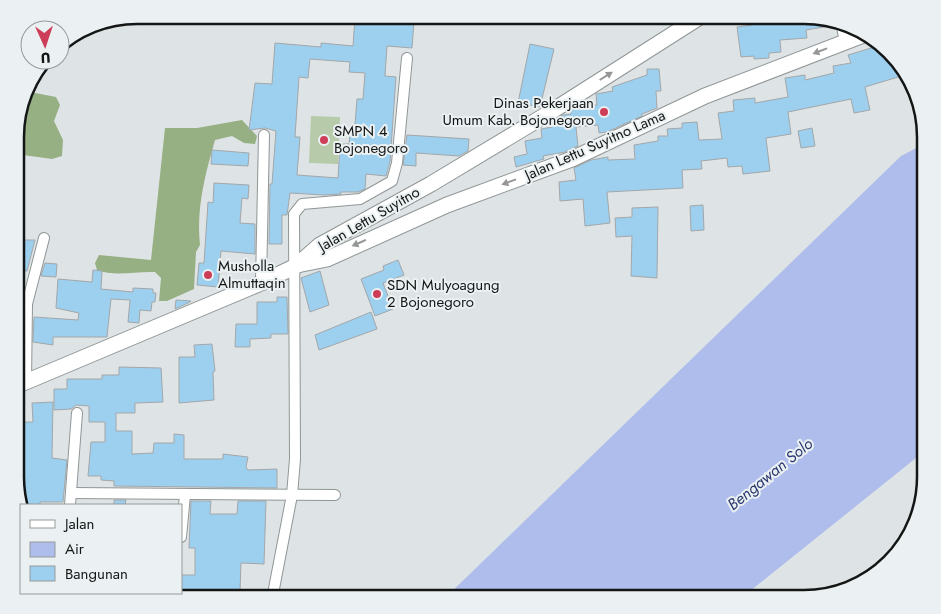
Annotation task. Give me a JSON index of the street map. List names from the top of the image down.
{
  "streets": {
    "main road": ["Jalan Lettu Suyitno Lama", "Jalan Lettu Suyitno"]
  },
  "crossings": [
    ["Jalan Lettu Suyitno Lama", "Jalan Lettu Suyitno"]
  ],
  "one_way": ["Jalan Lettu Suyitno Lama", "Jalan Lettu Suyitno"],
  "water": ["Bengawan Solo"],
  "places": [
    "Dinas Pekerjaan Umum Kab. Bojonegoro",
    "SMPN 4 Bojonegoro",
    "Musholla Almuttaqin",
    "SDN Mulyoagung 2 Bojonegoro"
  ],
  "legend": ["Jalan", "Air", "Bangunan"],
  "north": "bottom"
}
